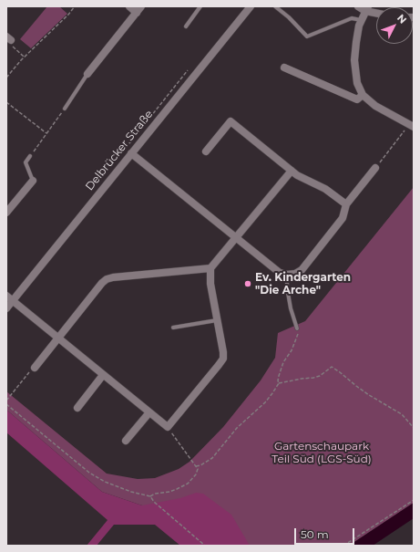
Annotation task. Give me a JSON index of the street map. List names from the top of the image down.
{
  "streets": {
    "street": ["Delbrücker Straße"]
  },
  "parks": ["Gartenschaupark Teil Süd (LGS-Süd)"],
  "places": ["Ev. Kindergarten \"Die Arche\""],
  "scale_bar": "50 m",
  "north": "top right"
}
